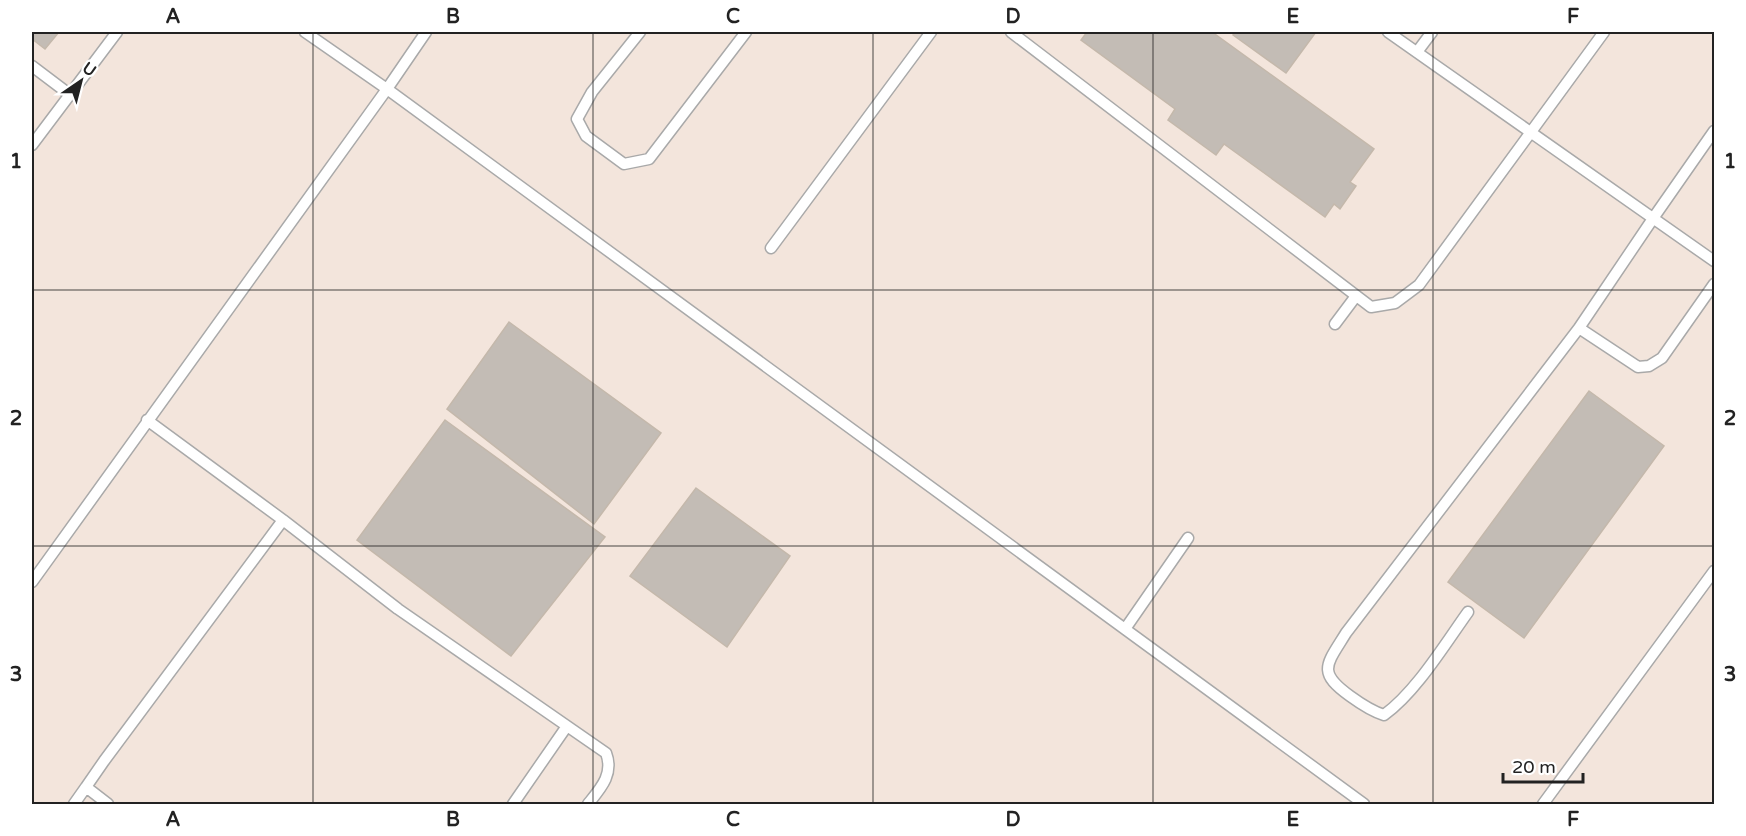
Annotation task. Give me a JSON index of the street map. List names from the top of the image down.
{
  "scale_bar": "20 m",
  "north": "top right",
  "grid": {
    "columns": [
      "A",
      "B",
      "C",
      "D",
      "E",
      "F"
    ],
    "rows": ["1", "2", "3"]
  }
}
